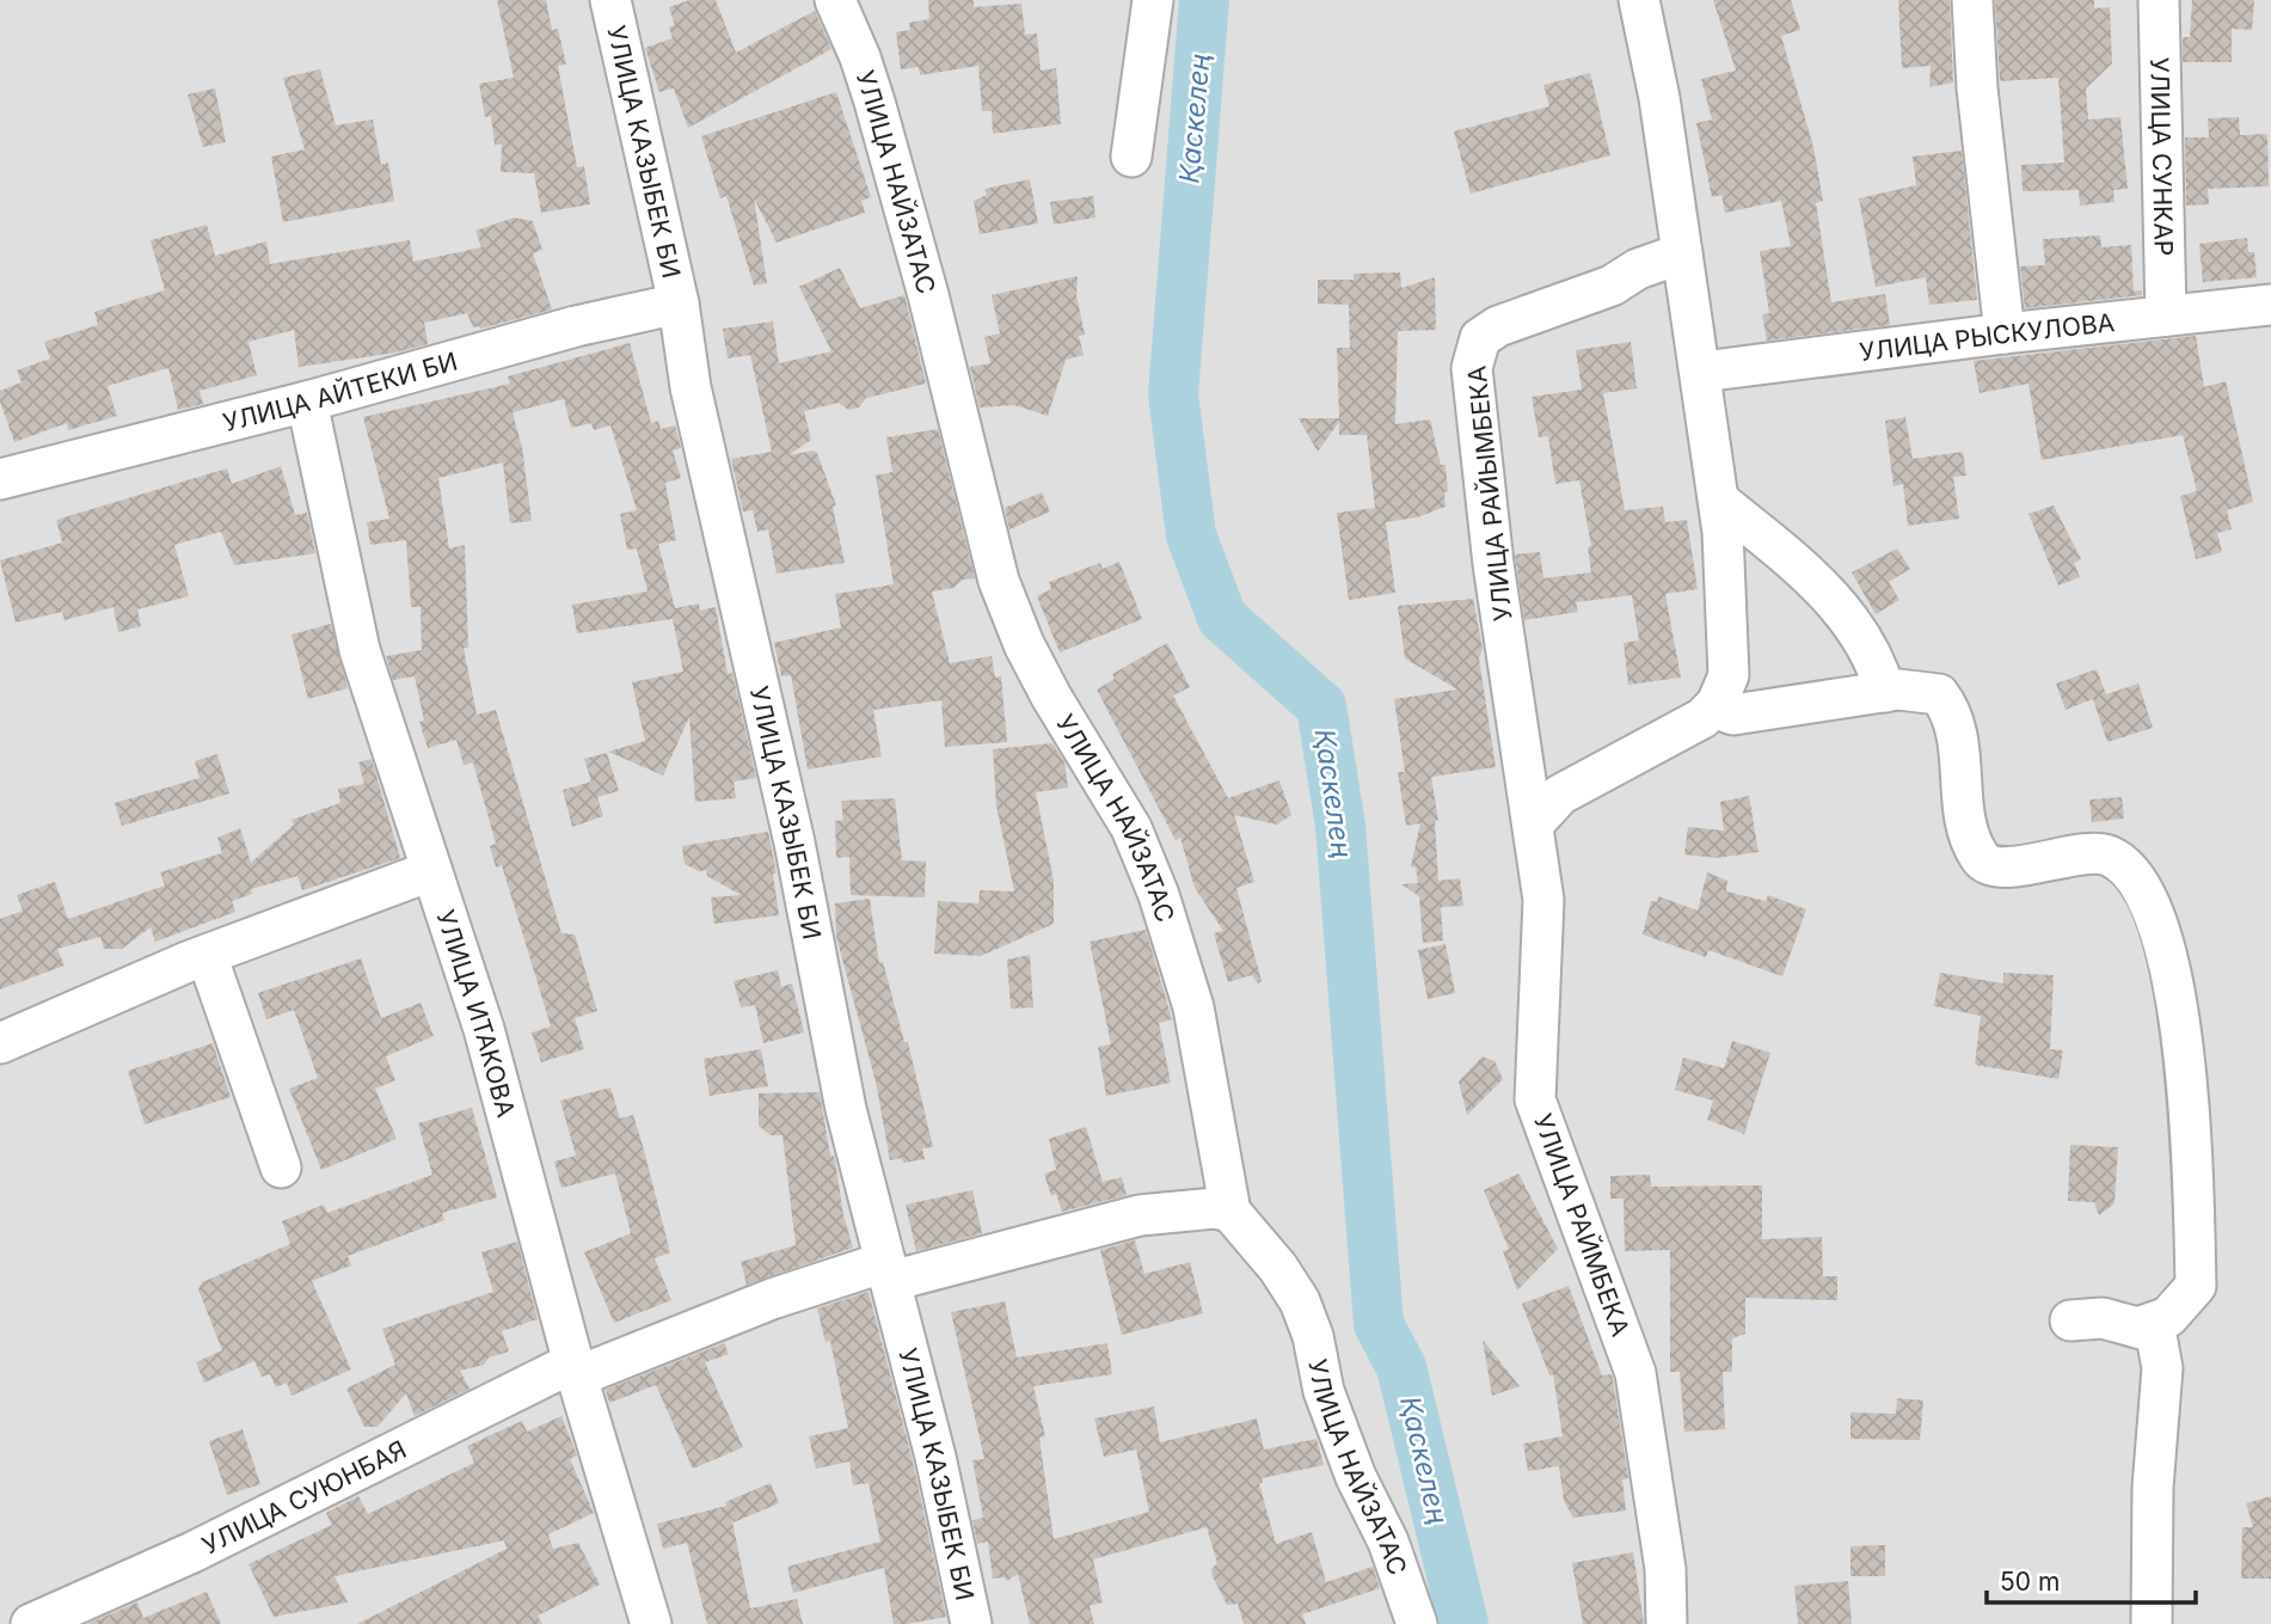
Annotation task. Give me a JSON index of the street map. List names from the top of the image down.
{
  "streets": {
    "street": [
      "УЛИЦА КАЗЫБЕК БИ",
      "УЛИЦА СУНКАР",
      "УЛИЦА НАЙЗАТАС",
      "УЛИЦА РЫСКУЛОВА",
      "УЛИЦА АЙТЕКИ БИ",
      "УЛИЦА РАЙЫМБЕКА",
      "УЛИЦА ИТАКОВА",
      "УЛИЦА РАЙМБЕКА",
      "УЛИЦА СУЮНБАЯ"
    ]
  },
  "crossings": [
    ["УЛИЦА КАЗЫБЕК БИ", "УЛИЦА АЙТЕКИ БИ"],
    ["УЛИЦА КАЗЫБЕК БИ", "УЛИЦА СУЮНБАЯ"],
    ["УЛИЦА СУНКАР", "УЛИЦА РЫСКУЛОВА"],
    ["УЛИЦА НАЙЗАТАС", "УЛИЦА СУЮНБАЯ"],
    ["УЛИЦА АЙТЕКИ БИ", "УЛИЦА ИТАКОВА"],
    ["УЛИЦА РАЙЫМБЕКА", "УЛИЦА РАЙМБЕКА"],
    ["УЛИЦА ИТАКОВА", "УЛИЦА СУЮНБАЯ"]
  ],
  "water": ["Қаскелең"],
  "scale_bar": "50 m"
}
